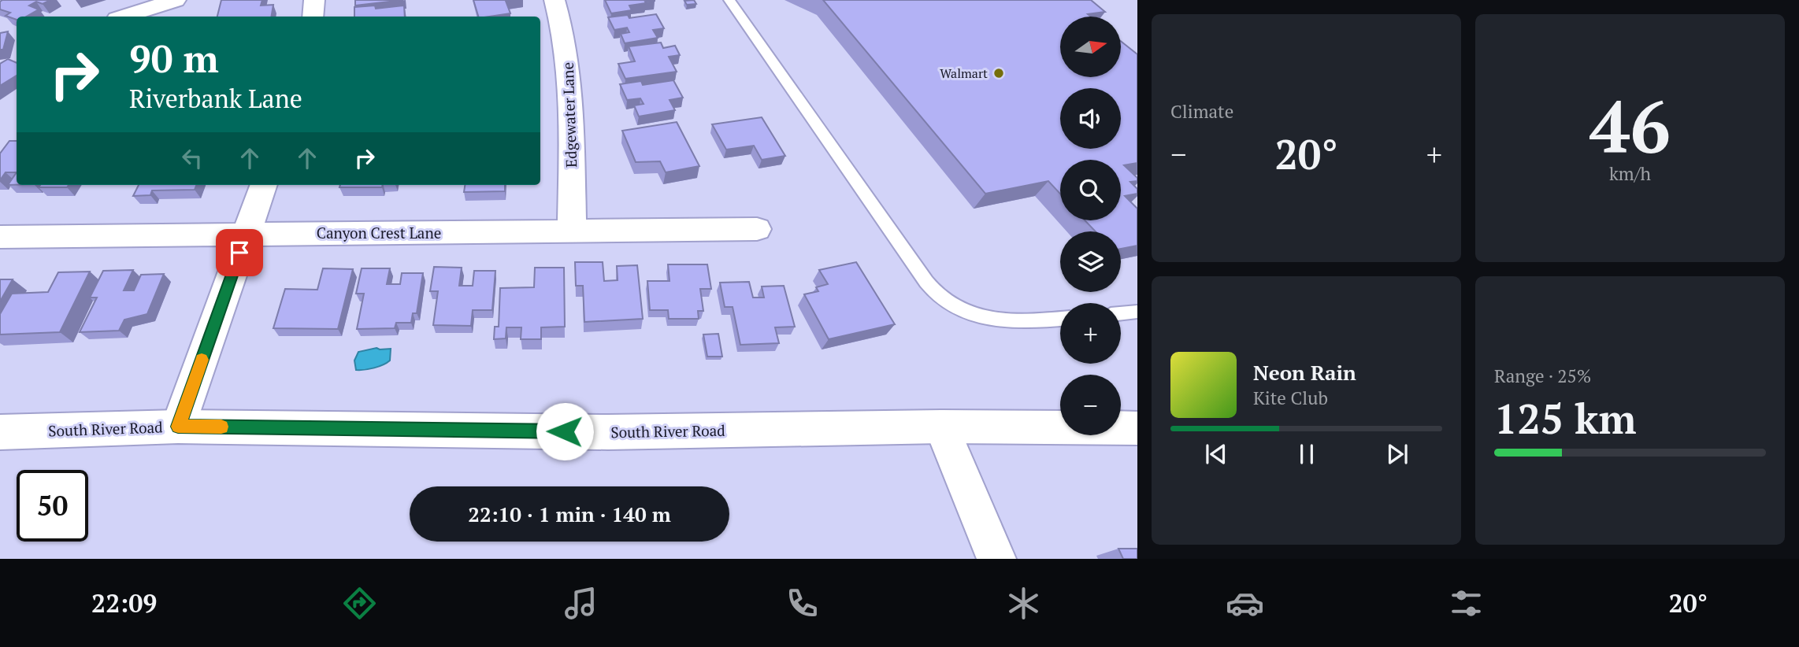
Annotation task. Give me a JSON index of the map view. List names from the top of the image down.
{
  "streets": {
    "street": ["Edgewater Lane", "Canyon Crest Lane", "South River Road"]
  },
  "crossings": [
    ["Edgewater Lane", "Canyon Crest Lane"]
  ],
  "places": ["Walmart"],
  "north": "right",
  "page": {
    "tile": [
      "Climate",
      ["46", "km/h"],
      ["Range · 25%", "125 km"]
    ],
    "map_buttons": ["+", "−"],
    "turn": ["90 m", "Riverbank Lane"],
    "heat": ["−", "20°", "+"],
    "song": ["Neon Rain", "Kite Club"],
    "limit": "50",
    "trip": "22:10 · 1 min · 140 m",
    "tabs": ["22:09", "20°"]
  }
}
